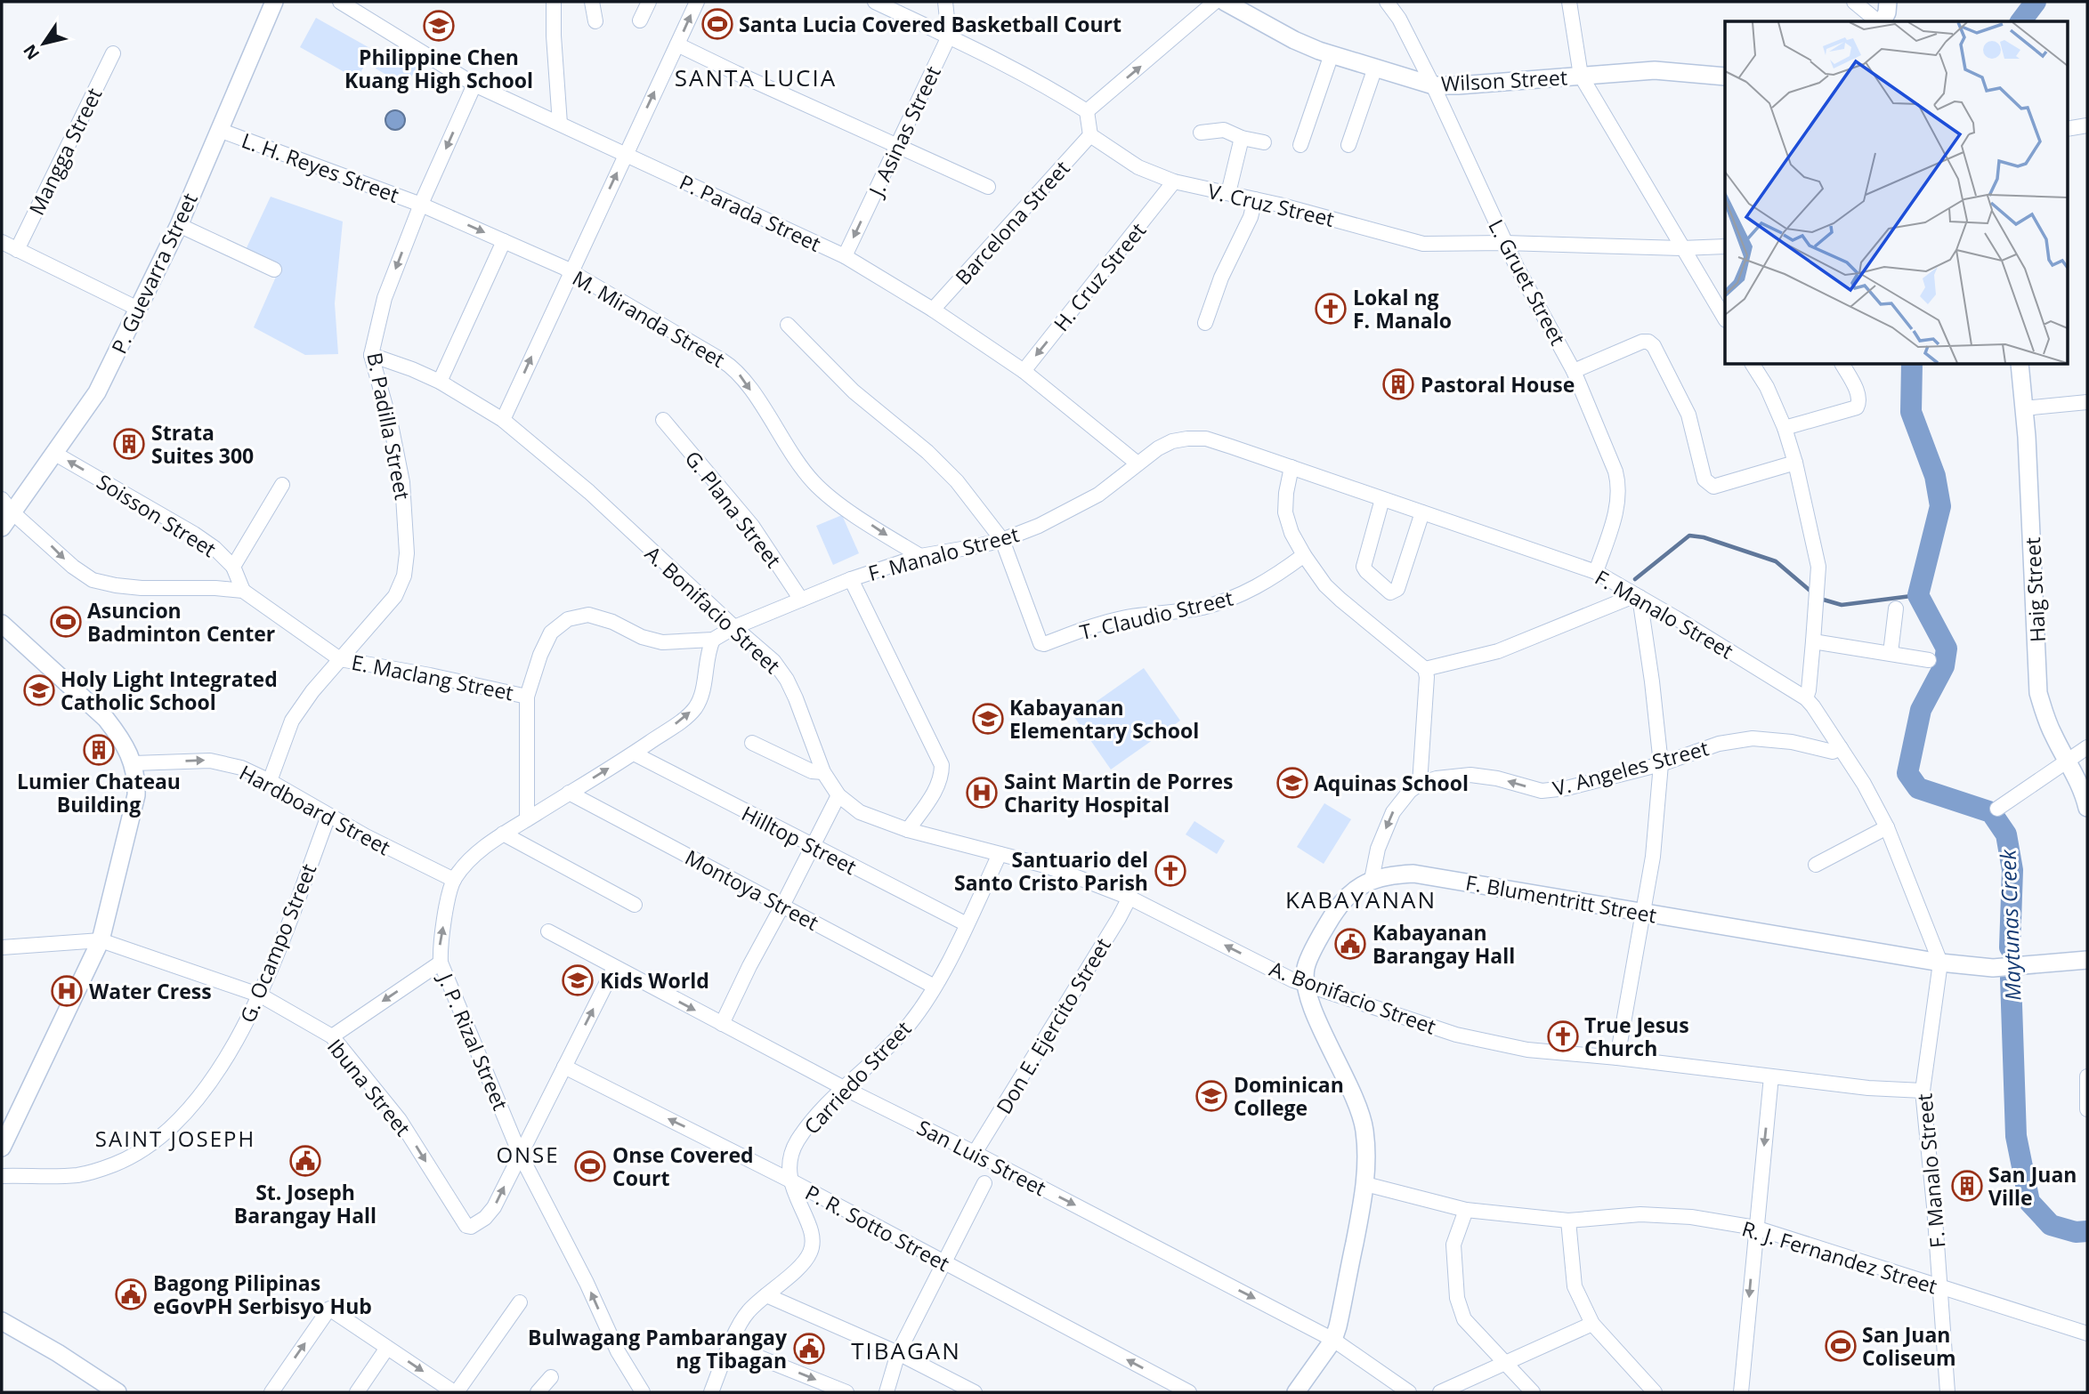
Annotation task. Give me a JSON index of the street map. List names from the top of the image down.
{
  "streets": {
    "main road": [
      "Wilson Street",
      "P. Guevarra Street",
      "Haig Street",
      "F. Blumentritt Street"
    ],
    "street": [
      "J. Asinas Street",
      "Mangga Street",
      "L. H. Reyes Street",
      "V. Cruz Street",
      "P. Parada Street",
      "Barcelona Street",
      "H. Cruz Street",
      "L. Gruet Street",
      "M. Miranda Street",
      "B. Padilla Street",
      "G. Plana Street",
      "Soisson Street",
      "F. Manalo Street",
      "A. Bonifacio Street",
      "T. Claudio Street",
      "E. Maclang Street",
      "V. Angeles Street",
      "Hardboard Street",
      "Hilltop Street",
      "Montoya Street",
      "G. Ocampo Street",
      "Don E. Ejercito Street",
      "J. P. Rizal Street",
      "Carriedo Street",
      "Ibuna Street",
      "San Luis Street",
      "P. R. Sotto Street",
      "R. J. Fernandez Street"
    ]
  },
  "crossings": [
    ["Wilson Street", "L. Gruet Street"],
    ["J. Asinas Street", "P. Parada Street"],
    ["L. H. Reyes Street", "P. Guevarra Street"],
    ["L. H. Reyes Street", "M. Miranda Street"],
    ["L. H. Reyes Street", "B. Padilla Street"],
    ["V. Cruz Street", "Barcelona Street"],
    ["V. Cruz Street", "H. Cruz Street"],
    ["V. Cruz Street", "L. Gruet Street"],
    ["P. Parada Street", "Barcelona Street"],
    ["P. Parada Street", "H. Cruz Street"],
    ["P. Parada Street", "B. Padilla Street"],
    ["P. Parada Street", "F. Manalo Street"],
    ["P. Guevarra Street", "Soisson Street"],
    ["L. Gruet Street", "F. Manalo Street"],
    ["M. Miranda Street", "B. Padilla Street"],
    ["M. Miranda Street", "F. Manalo Street"],
    ["B. Padilla Street", "A. Bonifacio Street"],
    ["B. Padilla Street", "E. Maclang Street"],
    ["B. Padilla Street", "Hardboard Street"],
    ["G. Plana Street", "F. Manalo Street"],
    ["Soisson Street", "E. Maclang Street"],
    ["F. Manalo Street", "A. Bonifacio Street"],
    ["F. Manalo Street", "T. Claudio Street"],
    ["F. Manalo Street", "E. Maclang Street"],
    ["F. Manalo Street", "V. Angeles Street"],
    ["F. Manalo Street", "F. Blumentritt Street"],
    ["F. Manalo Street", "J. P. Rizal Street"],
    ["F. Manalo Street", "R. J. Fernandez Street"],
    ["A. Bonifacio Street", "F. Blumentritt Street"],
    ["A. Bonifacio Street", "Don E. Ejercito Street"],
    ["A. Bonifacio Street", "Carriedo Street"],
    ["Hardboard Street", "G. Ocampo Street"],
    ["Hardboard Street", "J. P. Rizal Street"],
    ["Hilltop Street", "J. P. Rizal Street"],
    ["Hilltop Street", "Carriedo Street"],
    ["Montoya Street", "J. P. Rizal Street"],
    ["Montoya Street", "Carriedo Street"],
    ["F. Blumentritt Street", "San Luis Street"],
    ["F. Blumentritt Street", "R. J. Fernandez Street"],
    ["G. Ocampo Street", "Ibuna Street"],
    ["Don E. Ejercito Street", "San Luis Street"],
    ["J. P. Rizal Street", "Ibuna Street"],
    ["Carriedo Street", "San Luis Street"],
    ["Carriedo Street", "P. R. Sotto Street"]
  ],
  "one_way": [
    "J. Asinas Street",
    "M. Miranda Street",
    "Hardboard Street",
    "J. P. Rizal Street",
    "San Luis Street",
    "P. R. Sotto Street"
  ],
  "districts": [
    "SANTA LUCIA",
    "KABAYANAN",
    "SAINT JOSEPH",
    "ONSE",
    "TIBAGAN"
  ],
  "water": ["Maytunas Creek"],
  "places": {
    "sports": [
      "Santa Lucia Covered Basketball Court",
      "Asuncion Badminton Center",
      "Onse Covered Court",
      "San Juan Coliseum"
    ],
    "school or university": [
      "Philippine Chen Kuang High School",
      "Holy Light Integrated Catholic School",
      "Kabayanan Elementary School",
      "Aquinas School",
      "Kids World",
      "Dominican College"
    ],
    "church": ["Lokal ng F. Manalo", "Santuario del Santo Cristo Parish", "True Jesus Church"],
    "building": [
      "Pastoral House",
      "Strata Suites 300",
      "Lumier Chateau Building",
      "San Juan Ville"
    ],
    "hospital": ["Saint Martin de Porres Charity Hospital", "Water Cress"],
    "public building": [
      "Kabayanan Barangay Hall",
      "St. Joseph Barangay Hall",
      "Bagong Pilipinas eGovPH Serbisyo Hub",
      "Bulwagang Pambarangay ng Tibagan"
    ]
  },
  "north": "bottom left"
}
